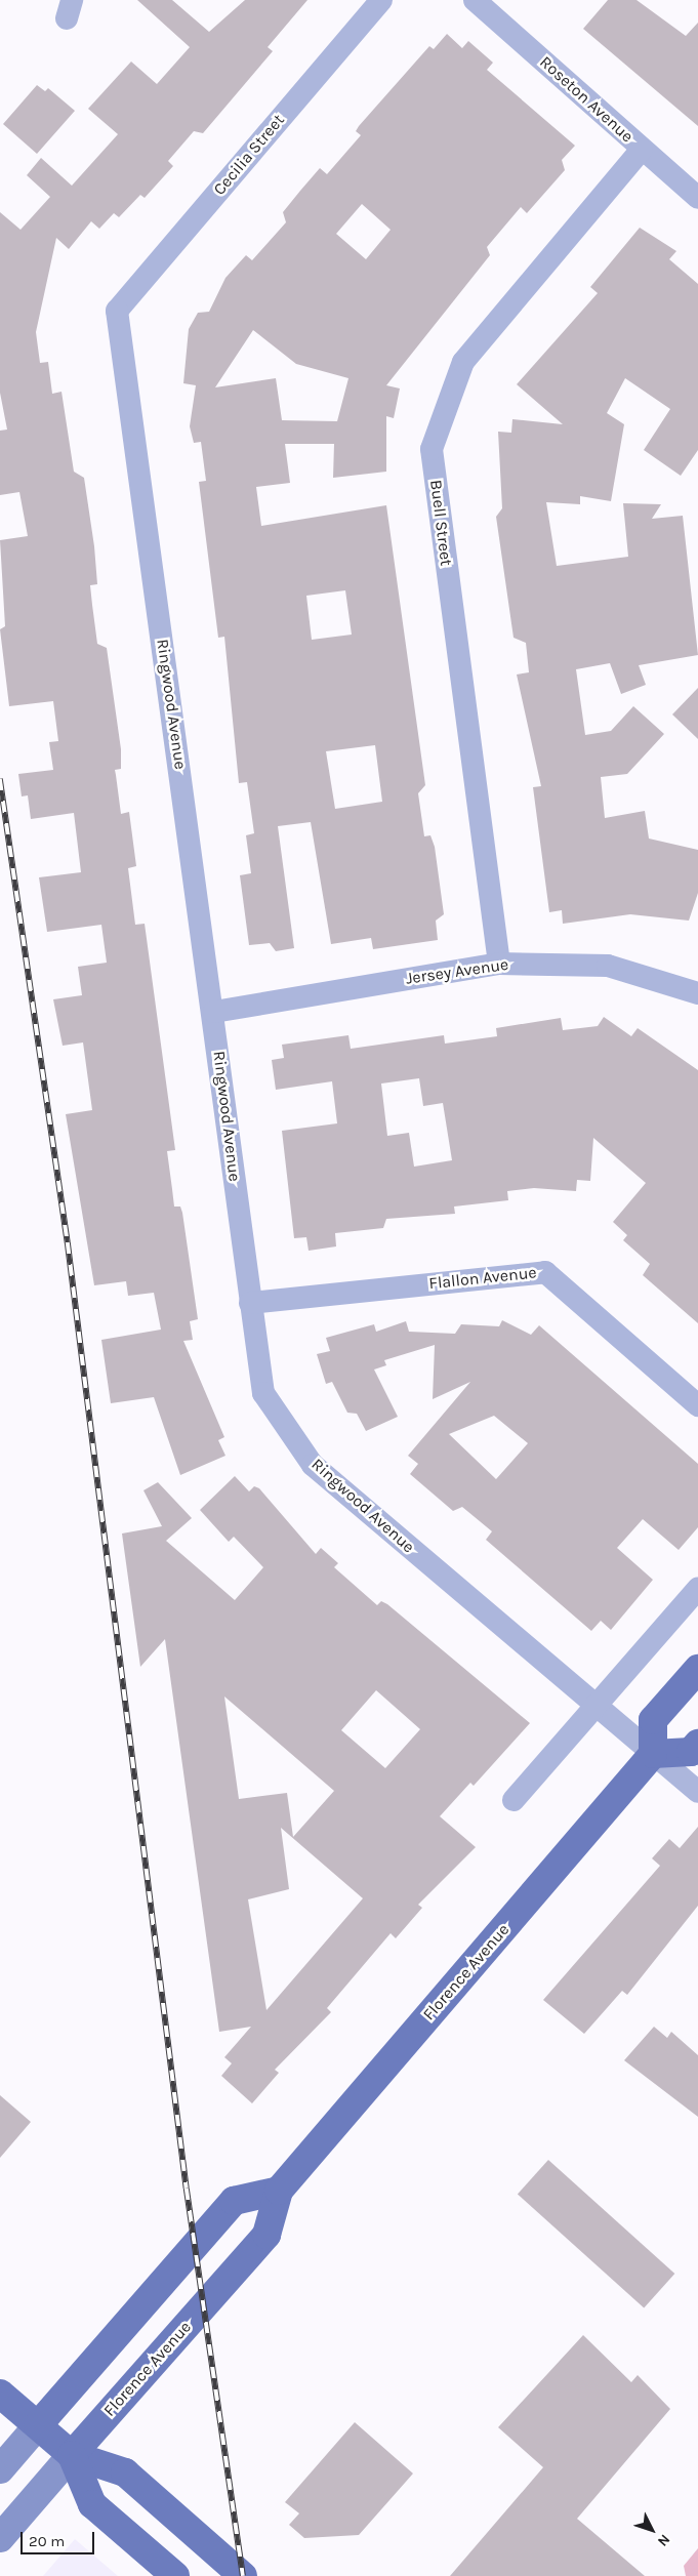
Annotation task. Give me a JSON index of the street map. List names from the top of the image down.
{
  "streets": {
    "main road": ["Florence Avenue"],
    "street": [
      "Roseton Avenue",
      "Cecilia Street",
      "Buell Street",
      "Ringwood Avenue",
      "Jersey Avenue",
      "Flallon Avenue"
    ]
  },
  "crossings": [
    ["Roseton Avenue", "Buell Street"],
    ["Cecilia Street", "Ringwood Avenue"],
    ["Buell Street", "Jersey Avenue"],
    ["Ringwood Avenue", "Jersey Avenue"],
    ["Ringwood Avenue", "Flallon Avenue"],
    ["Ringwood Avenue", "Florence Avenue"]
  ],
  "scale_bar": "20 m",
  "north": "bottom right"
}
